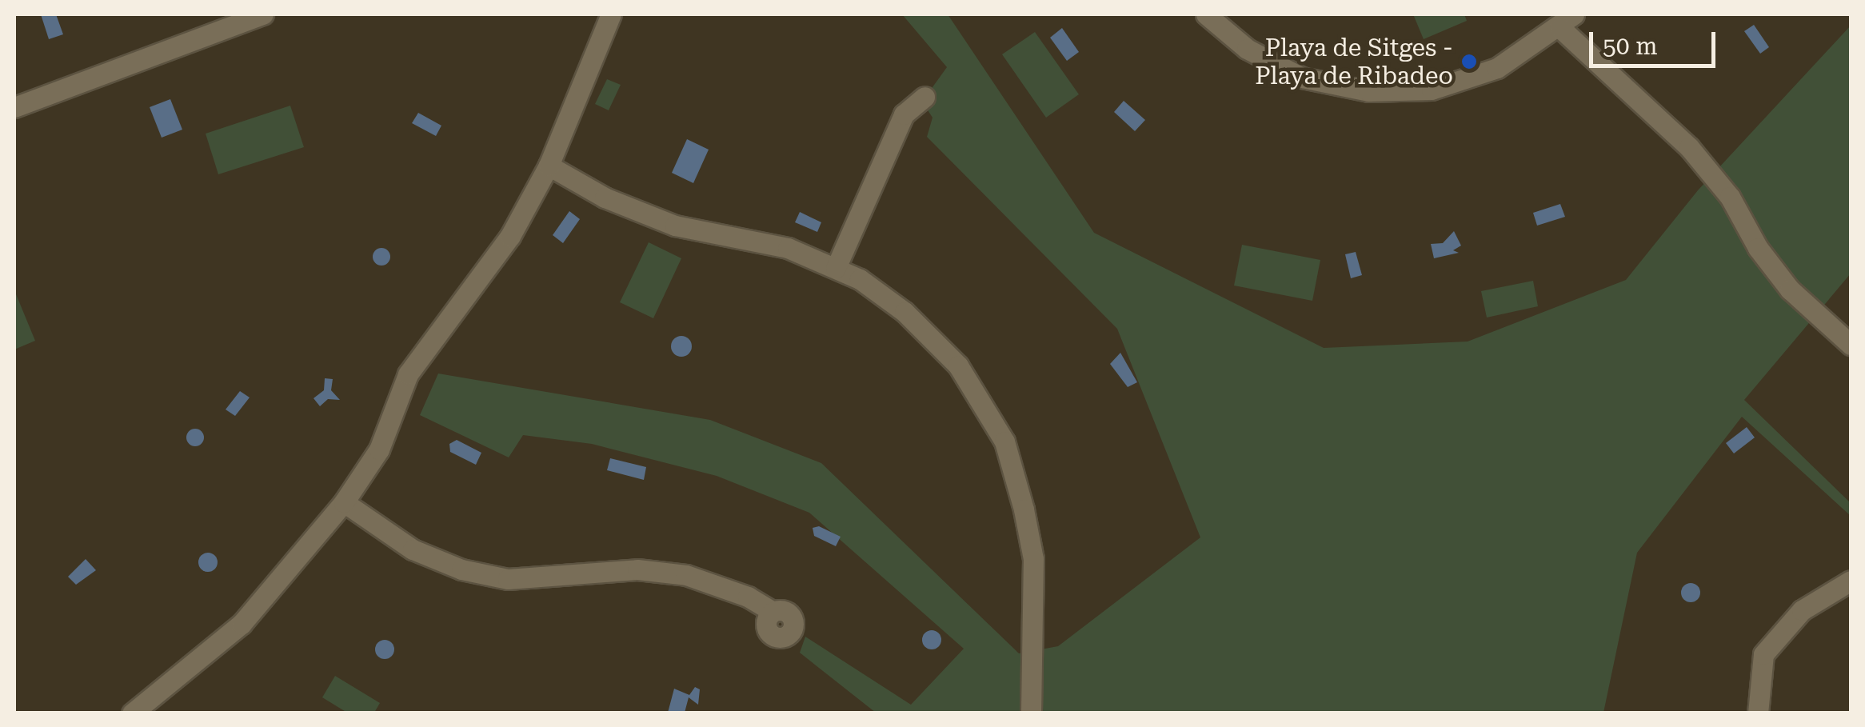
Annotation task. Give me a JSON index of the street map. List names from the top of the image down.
{
  "places": ["Playa de Sitges - Playa de Ribadeo"],
  "scale_bar": "50 m"
}
